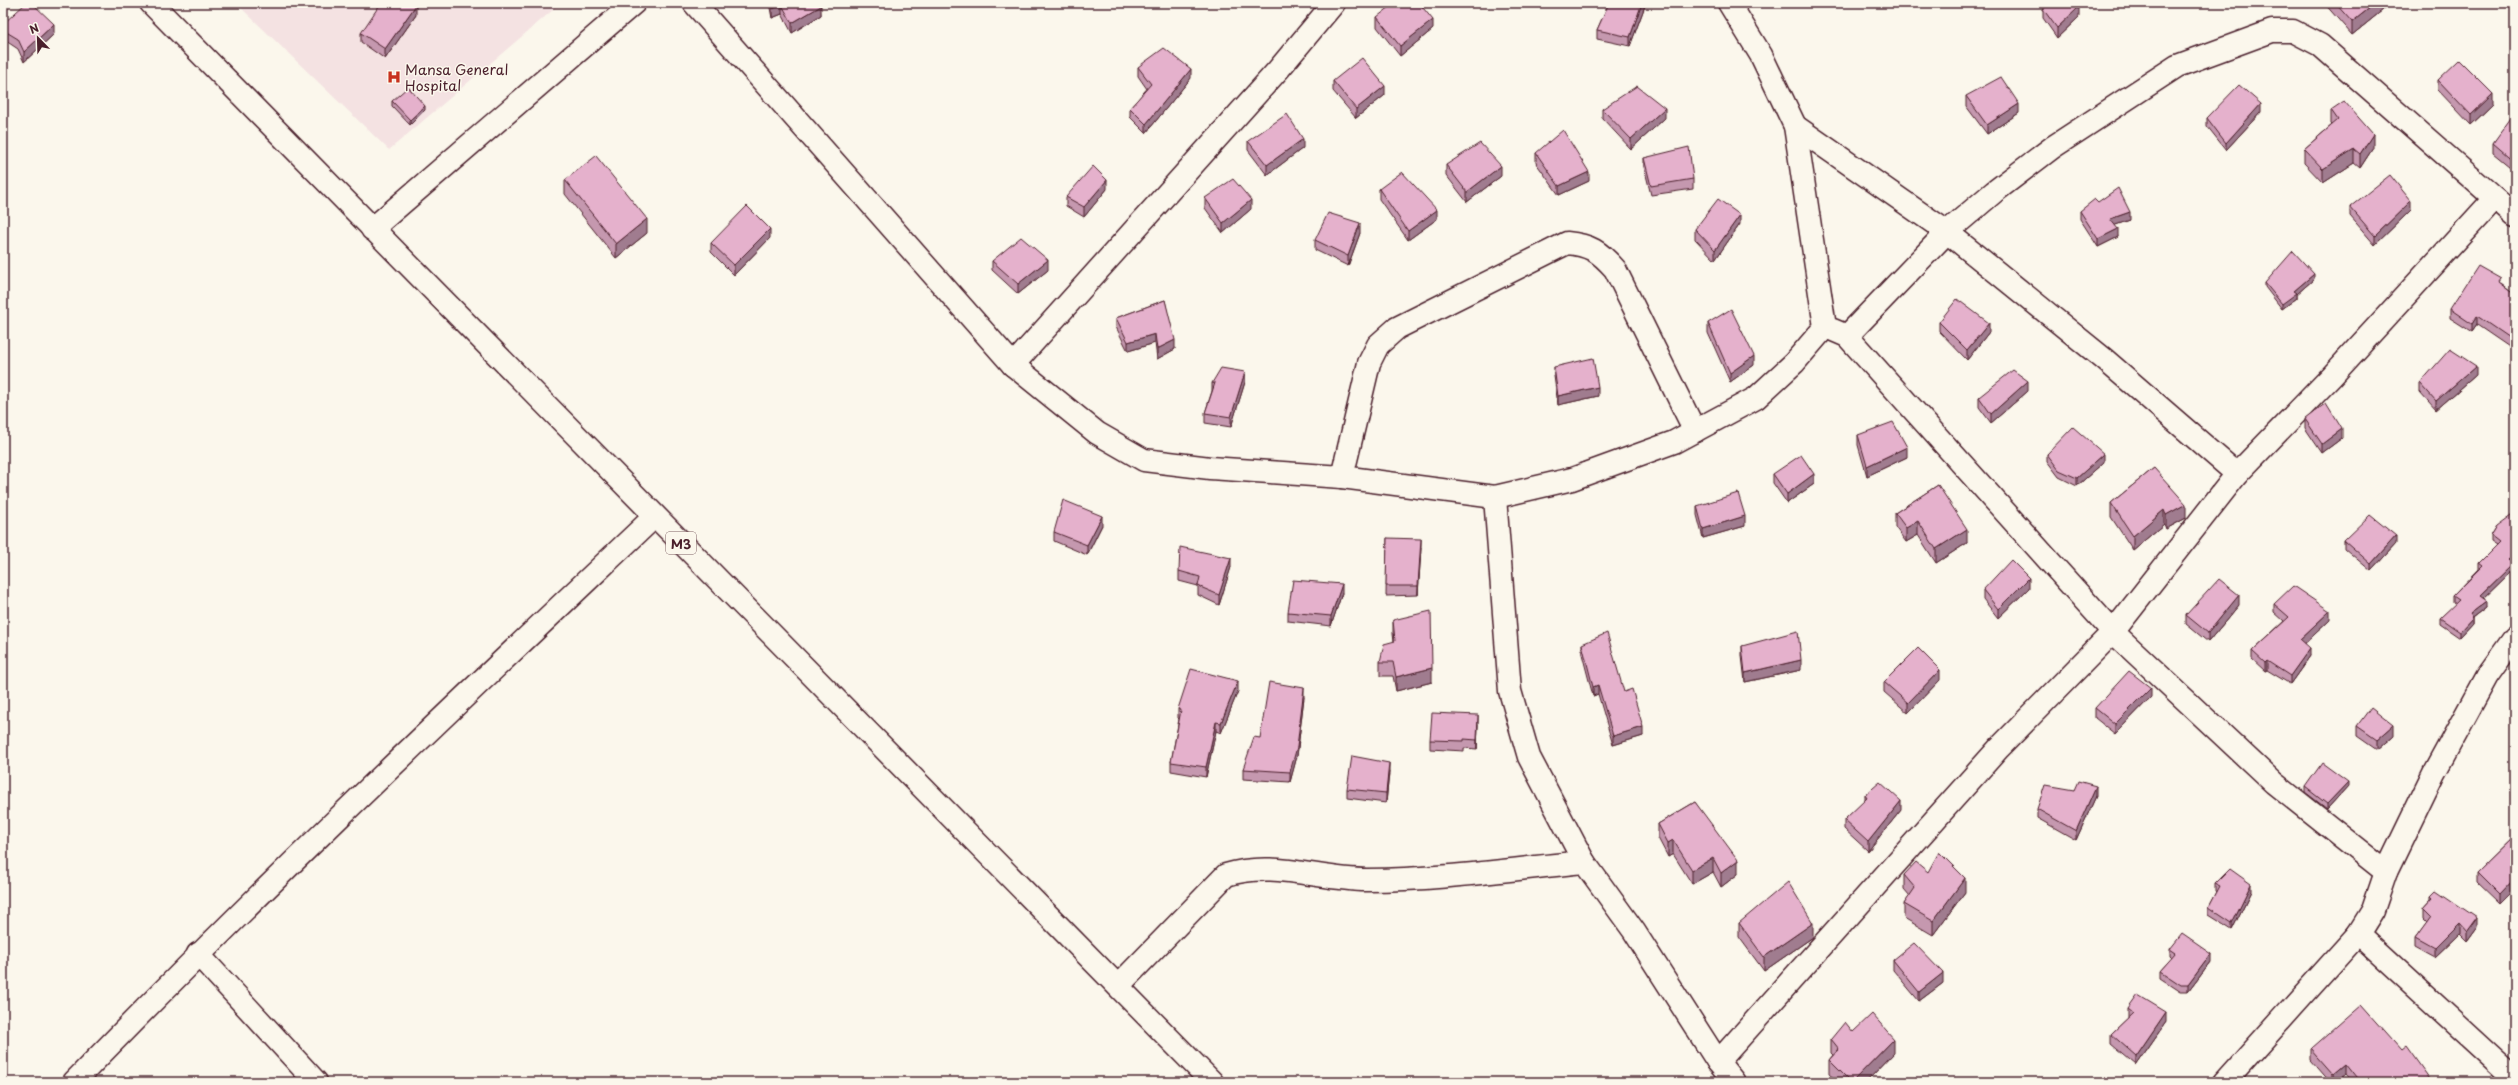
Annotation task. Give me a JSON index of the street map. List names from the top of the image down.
{
  "streets": {
    "street": ["M3"]
  },
  "places": {
    "hospital": ["Mansa General Hospital"]
  },
  "north": "top left"
}
